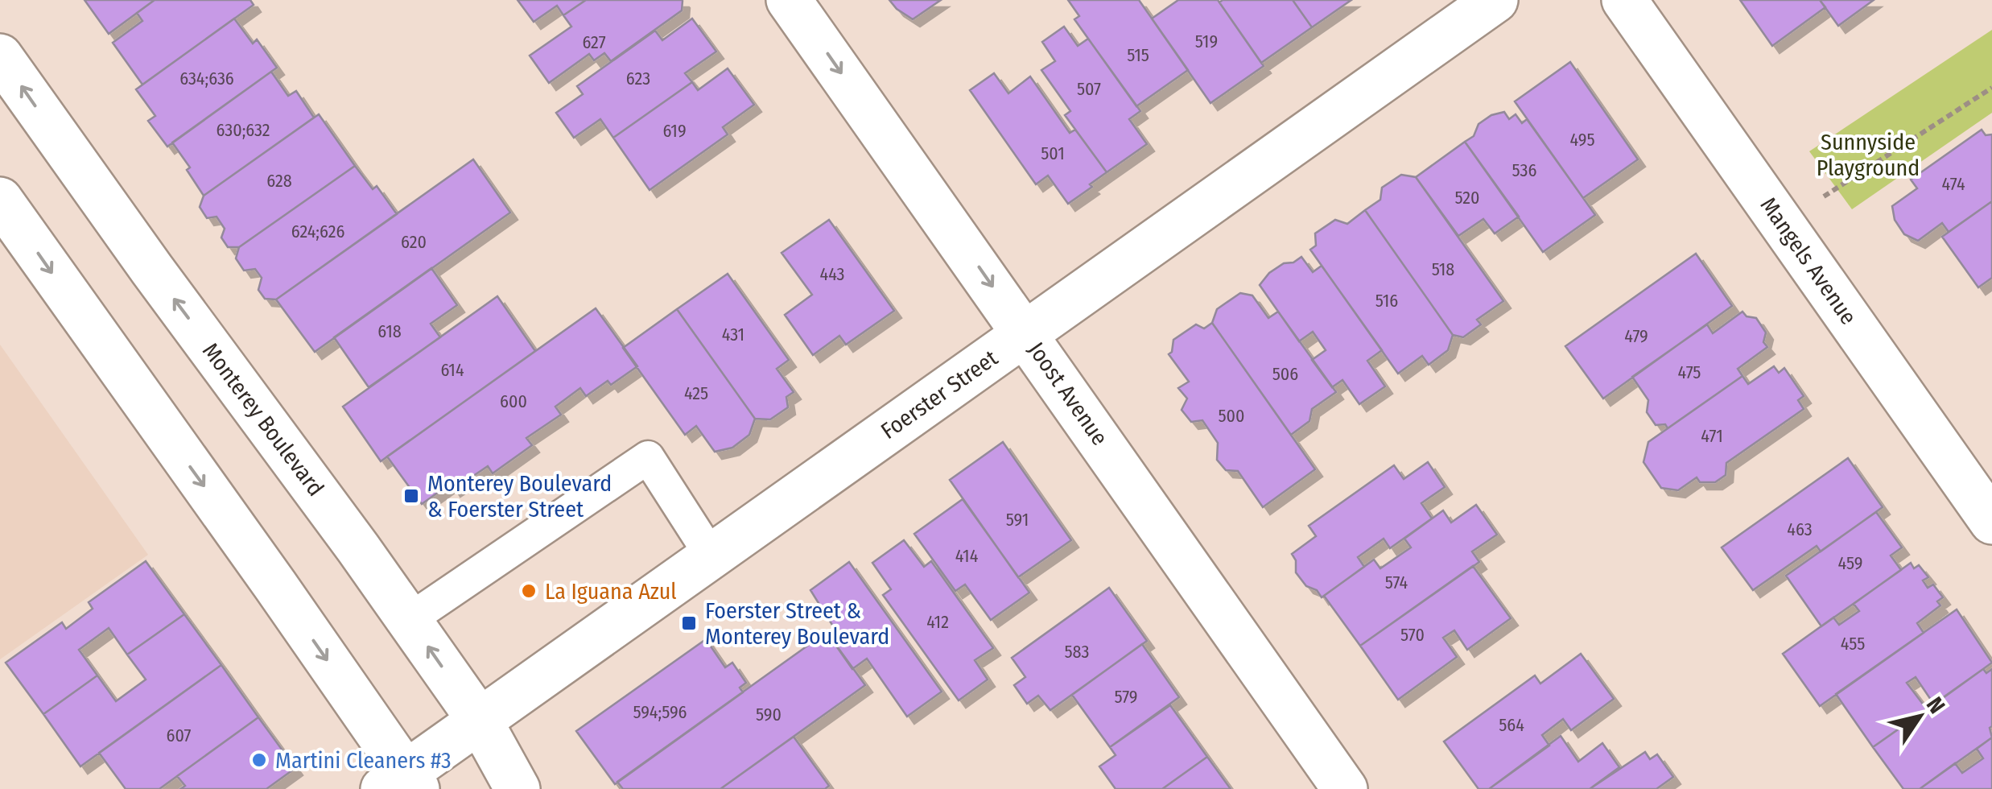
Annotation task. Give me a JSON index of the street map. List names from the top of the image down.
{
  "streets": {
    "street": [
      "Mangels Avenue",
      "Joost Avenue",
      "Foerster Street",
      "Monterey Boulevard"
    ]
  },
  "crossings": [
    ["Joost Avenue", "Foerster Street"],
    ["Foerster Street", "Monterey Boulevard"]
  ],
  "one_way": ["Joost Avenue"],
  "parks": ["Sunnyside Playground"],
  "places": {
    "transit": ["Monterey Boulevard & Foerster Street", "Foerster Street & Monterey Boulevard"],
    "other": ["La Iguana Azul", "Martini Cleaners #3"]
  },
  "house_numbers": [
    "519",
    "627",
    "515",
    "634;636",
    "623",
    "507",
    "630;632",
    "619",
    "495",
    "501",
    "536",
    "628",
    "474",
    "520",
    "624;626",
    "620",
    "518",
    "443",
    "516",
    "618",
    "431",
    "479",
    "614",
    "475",
    "506",
    "425",
    "600",
    "500",
    "471",
    "591",
    "463",
    "414",
    "459",
    "574",
    "412",
    "570",
    "455",
    "583",
    "579",
    "594;596",
    "590",
    "564",
    "607"
  ],
  "north": "top right"
}
